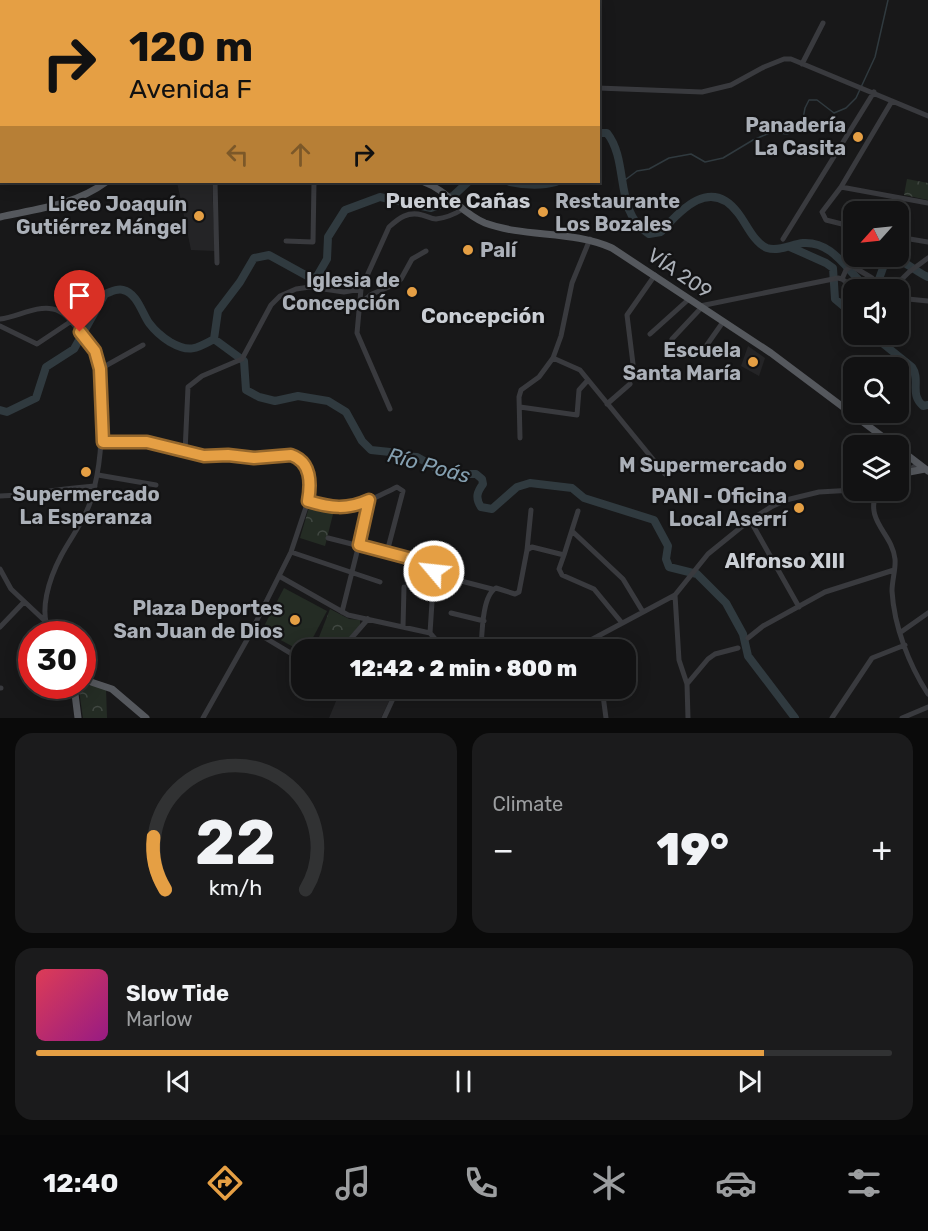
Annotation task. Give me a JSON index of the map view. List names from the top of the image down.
{
  "streets": {
    "main road": ["VÍA 209"]
  },
  "districts": ["Puente Cañas", "Concepción", "Alfonso XIII"],
  "water": ["Río Poás"],
  "places": [
    "Panadería La Casita",
    "Restaurante Los Bozales",
    "Liceo Joaquín Gutiérrez Mángel",
    "Palí",
    "Iglesia de Concepción",
    "Escuela Santa María",
    "M Supermercado",
    "Supermercado La Esperanza",
    "PANI - Oficina Local Aserrí",
    "Plaza Deportes San Juan de Dios"
  ],
  "north": "bottom left",
  "page": {
    "turn": ["120 m", "Avenida F"],
    "limit": "30",
    "trip": "12:42 · 2 min · 800 m",
    "tile": "Climate",
    "heat": ["−", "19°", "+"],
    "song": ["Slow Tide", "Marlow"],
    "tabs": "12:40",
    "gauge": ["22", "km/h"]
  }
}
